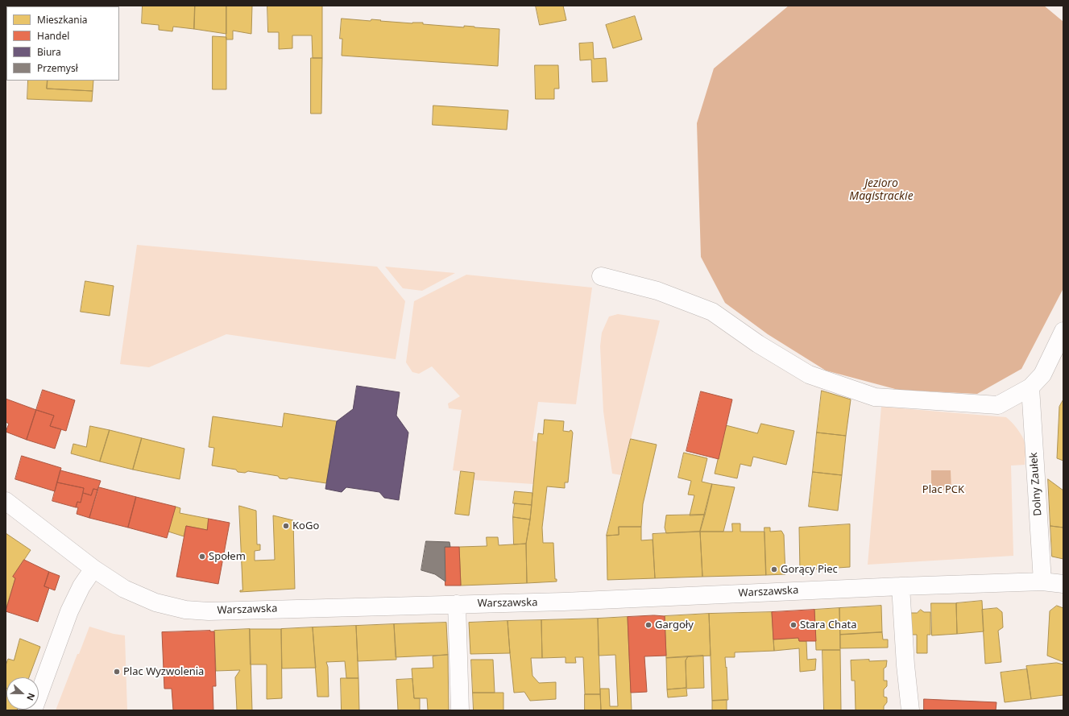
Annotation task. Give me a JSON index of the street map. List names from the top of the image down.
{
  "streets": {
    "street": ["Dolny Zaułek", "Warszawska"]
  },
  "crossings": [
    ["Dolny Zaułek", "Warszawska"]
  ],
  "water": ["Jezioro Magistrackie"],
  "parks": ["Plac PCK"],
  "places": [
    "KoGo",
    "Społem",
    "Gorący Piec",
    "Gargoły",
    "Stara Chata",
    "Plac Wyzwolenia"
  ],
  "legend": [
    "Mieszkania",
    "Handel",
    "Biura",
    "Przemysł"
  ],
  "north": "right"
}
